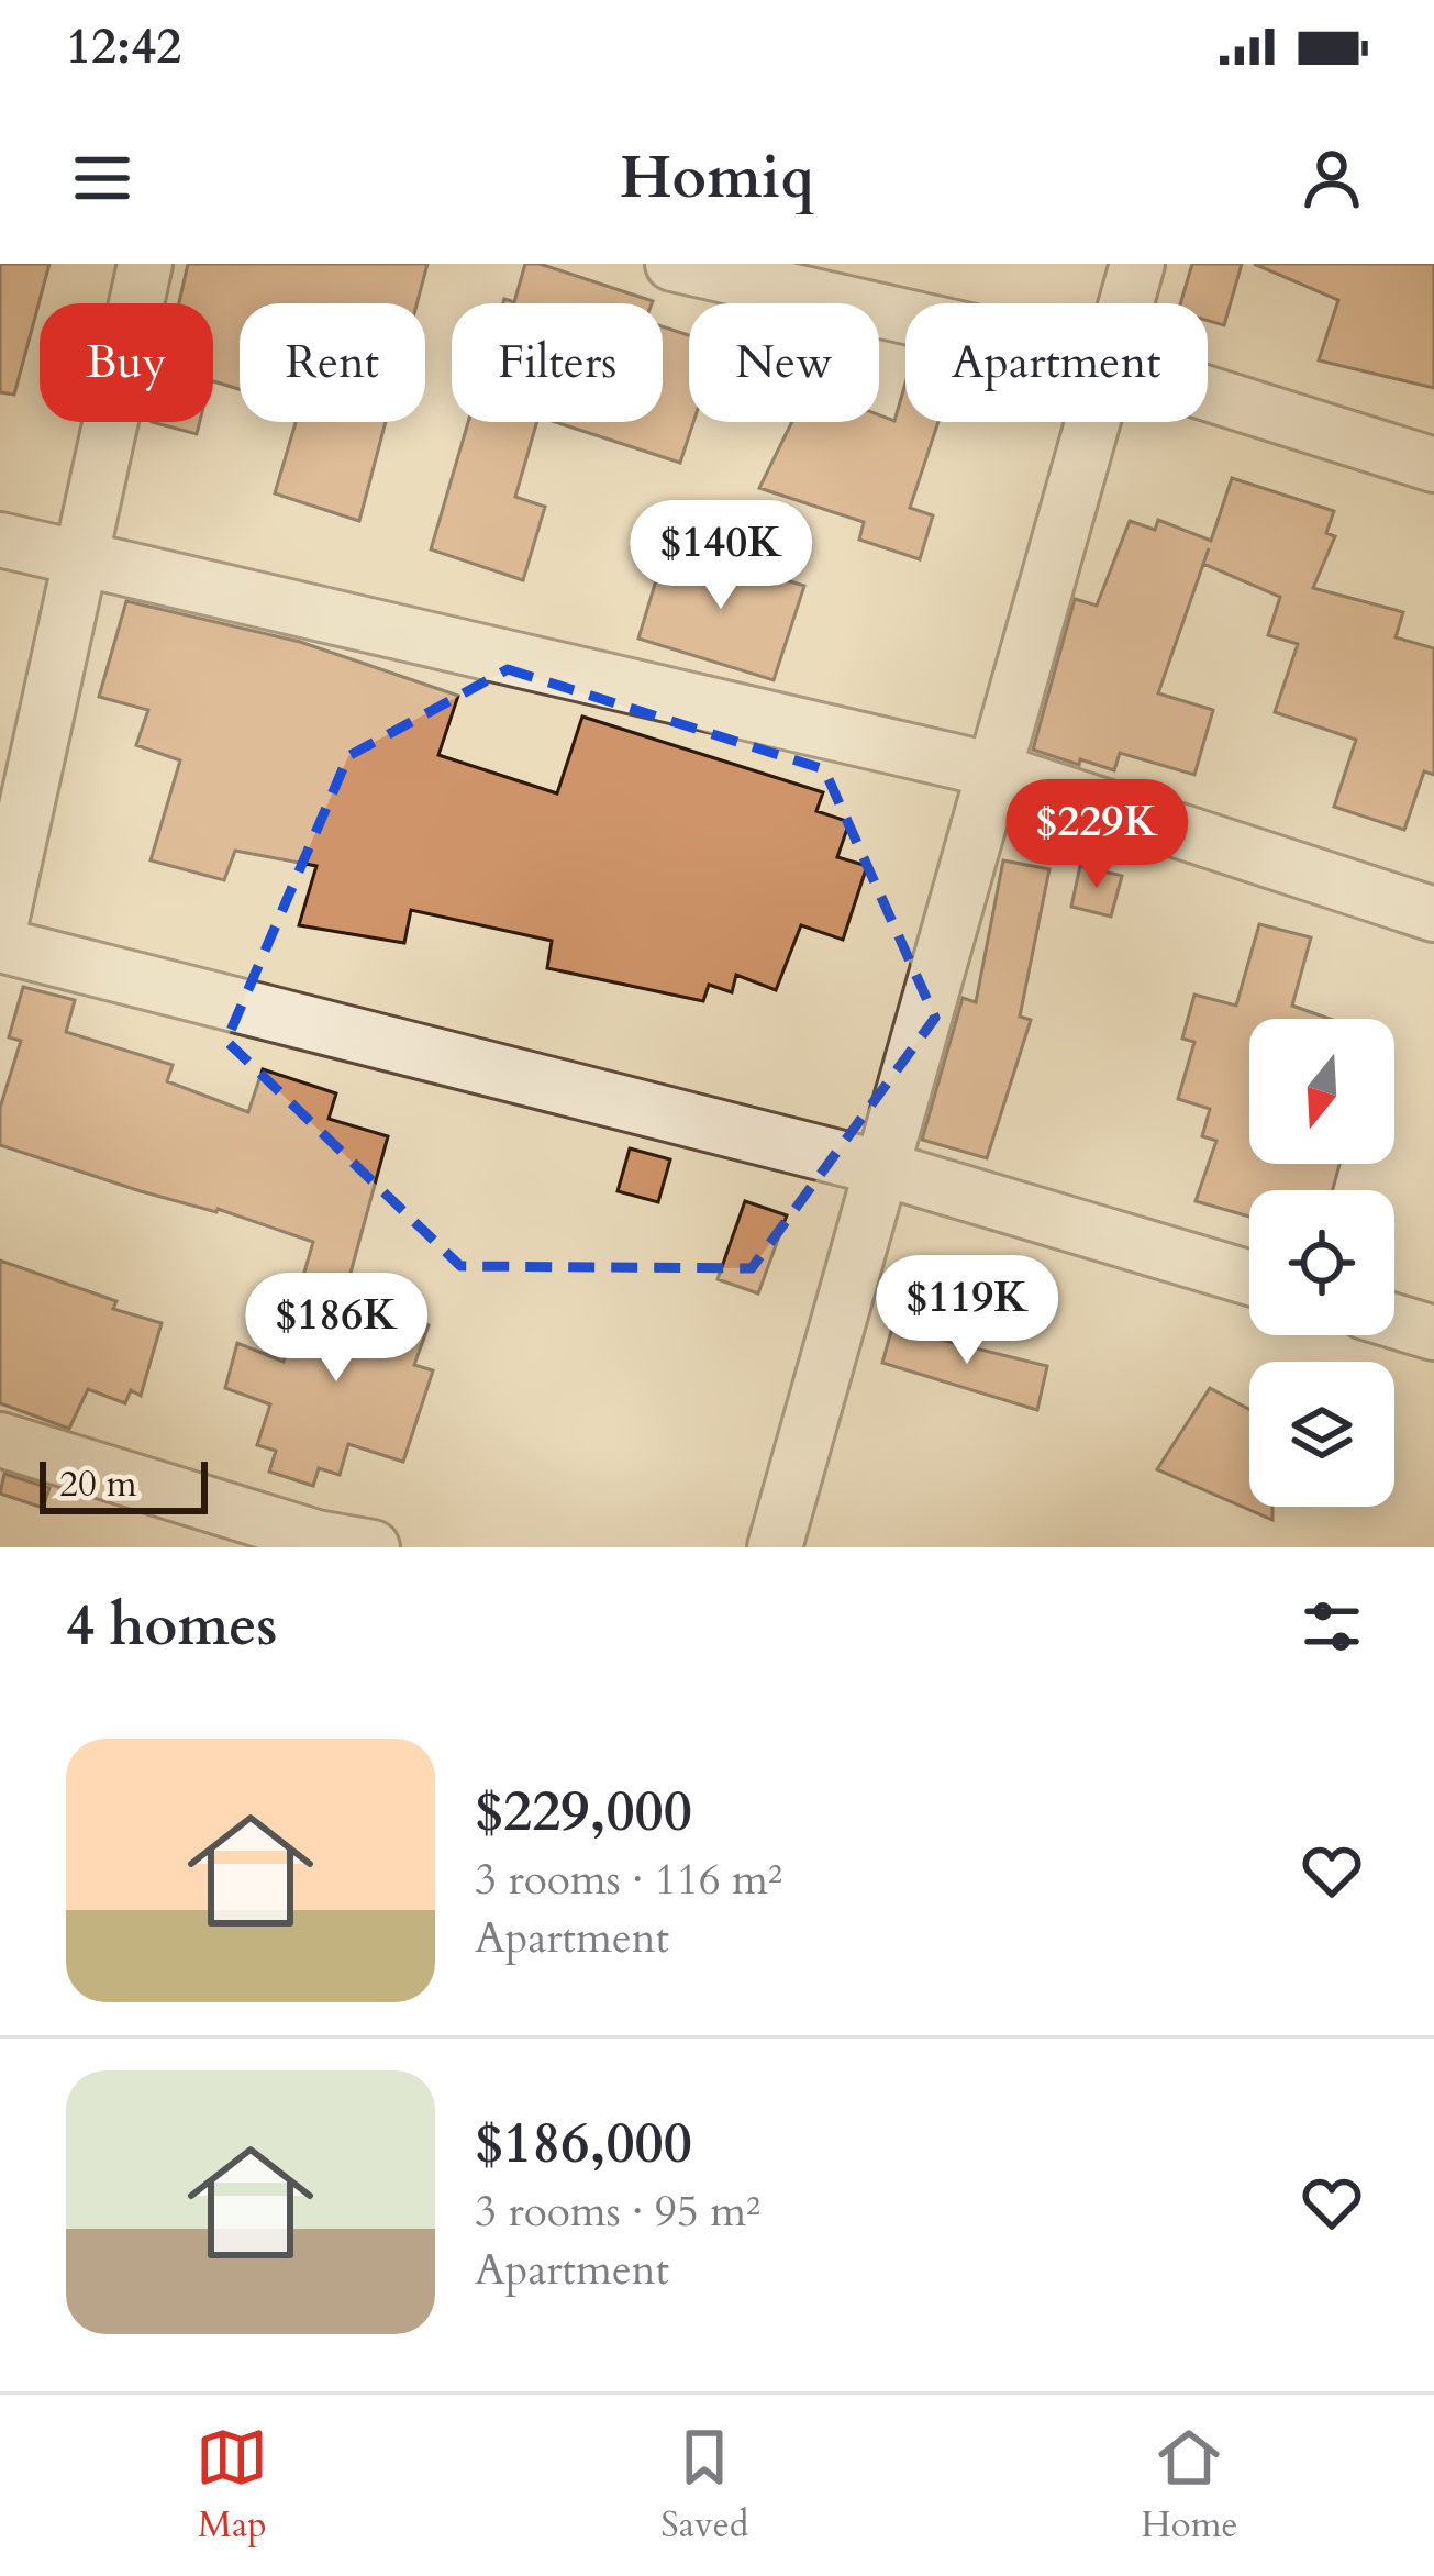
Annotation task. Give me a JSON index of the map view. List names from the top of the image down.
{
  "scale_bar": "20 m",
  "north": "bottom",
  "page": {
    "status": "12:42",
    "header": "Homiq",
    "chip": [
      "Buy",
      "Rent",
      "Filters",
      "New",
      "Apartment"
    ],
    "price": [
      "$140K",
      "$229K",
      "$119K",
      "$186K"
    ],
    "scale": "20 m",
    "heading": "4 homes",
    "list": [
      {
        "name": "$229,000",
        "note": "3 rooms · 116 m² · Apartment"
      },
      {
        "name": "$186,000",
        "note": "3 rooms · 95 m² · Apartment"
      }
    ],
    "tabs": ["Map", "Saved", "Home"]
  }
}
